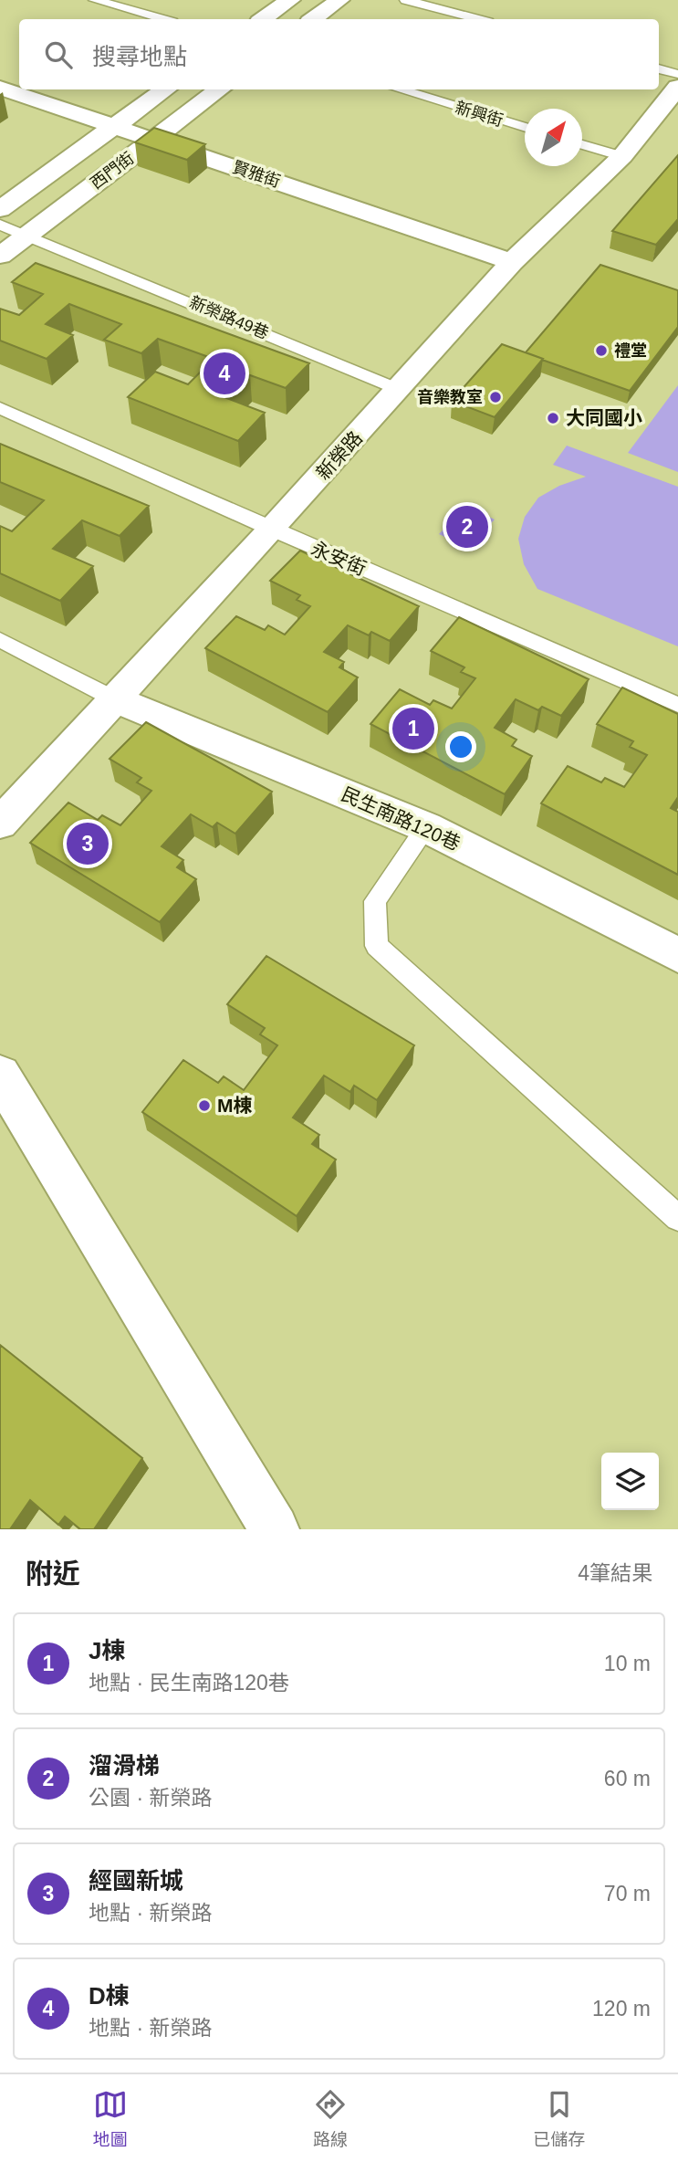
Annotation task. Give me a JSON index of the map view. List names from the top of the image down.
{
  "streets": {
    "street": [
      "西門街",
      "賢雅街",
      "新榮路",
      "民生南路120巷"
    ],
    "lane": ["新興街", "新榮路49巷", "永安街"]
  },
  "crossings": [
    ["西門街", "賢雅街"],
    ["西門街", "新榮路49巷"],
    ["賢雅街", "新榮路"],
    ["新榮路49巷", "新榮路"],
    ["新榮路", "永安街"],
    ["新榮路", "民生南路120巷"]
  ],
  "places": [
    "禮堂",
    "音樂教室",
    "大同國小",
    "M棟"
  ],
  "north": "top right",
  "page": {
    "search": "搜尋地點",
    "pins": [
      "4",
      "2",
      "1",
      "3"
    ],
    "heading": ["附近", "4筆結果"],
    "list": [
      {
        "mark": "1",
        "name": "J棟",
        "note": "地點 · 民生南路120巷",
        "value": "10 m"
      },
      {
        "mark": "2",
        "name": "溜滑梯",
        "note": "公園 · 新榮路",
        "value": "60 m"
      },
      {
        "mark": "3",
        "name": "經國新城",
        "note": "地點 · 新榮路",
        "value": "70 m"
      },
      {
        "mark": "4",
        "name": "D棟",
        "note": "地點 · 新榮路",
        "value": "120 m"
      }
    ],
    "nav": ["地圖", "路線", "已儲存"]
  }
}
